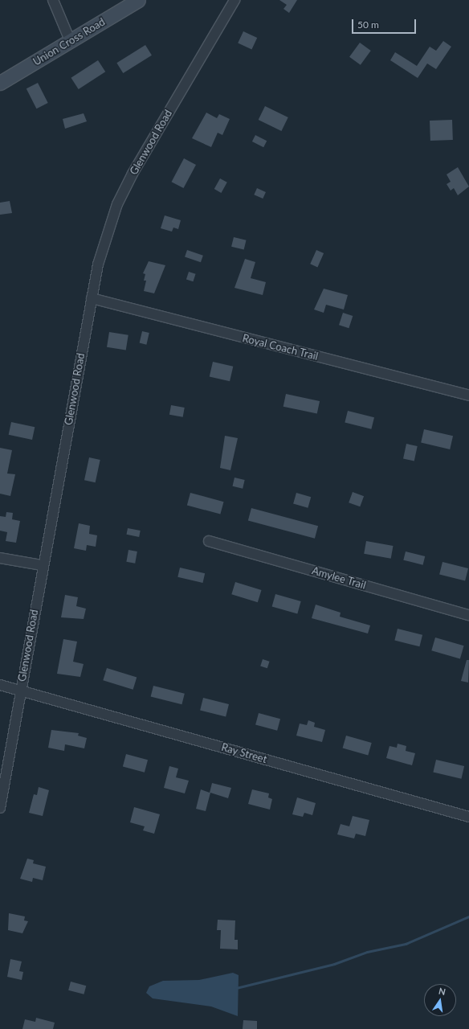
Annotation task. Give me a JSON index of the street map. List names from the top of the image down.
{
  "streets": {
    "main road": ["Union Cross Road"],
    "street": [
      "Glenwood Road",
      "Royal Coach Trail",
      "Amylee Trail",
      "Ray Street"
    ]
  },
  "crossings": [
    ["Glenwood Road", "Royal Coach Trail"],
    ["Glenwood Road", "Ray Street"]
  ],
  "scale_bar": "50 m",
  "north": "top"
}
